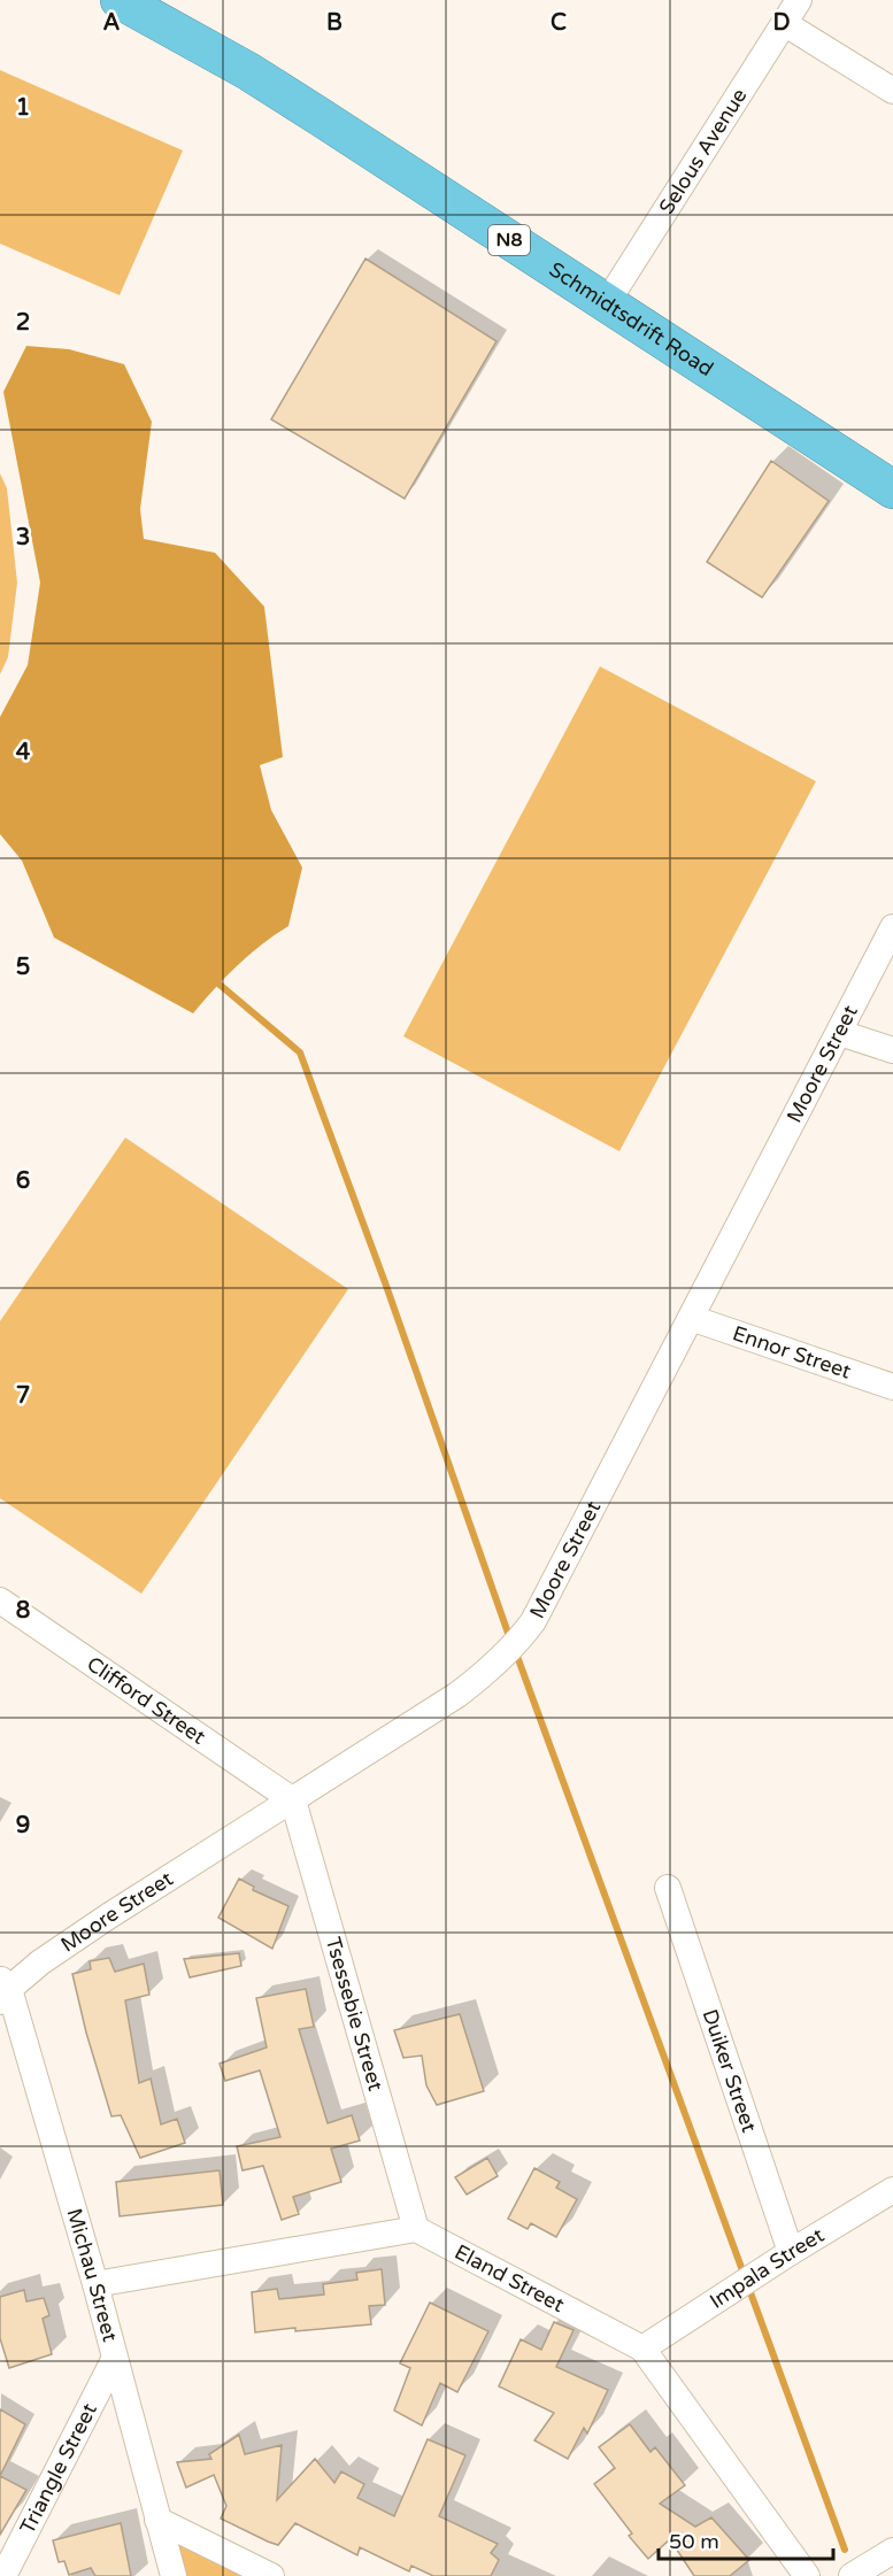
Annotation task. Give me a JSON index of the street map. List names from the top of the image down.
{
  "streets": {
    "highway": ["N8", "Schmidtsdrift Road"],
    "street": [
      "Selous Avenue",
      "Moore Street",
      "Ennor Street",
      "Clifford Street",
      "Tsessebie Street",
      "Duiker Street",
      "Impala Street",
      "Michau Street",
      "Eland Street",
      "Triangle Street"
    ]
  },
  "crossings": [
    ["Selous Avenue", "Schmidtsdrift Road"],
    ["Moore Street", "Ennor Street"],
    ["Moore Street", "Clifford Street"],
    ["Moore Street", "Tsessebie Street"],
    ["Moore Street", "Michau Street"],
    ["Clifford Street", "Tsessebie Street"],
    ["Tsessebie Street", "Eland Street"],
    ["Duiker Street", "Impala Street"],
    ["Impala Street", "Eland Street"],
    ["Michau Street", "Triangle Street"]
  ],
  "scale_bar": "50 m",
  "grid": {
    "columns": [
      "A",
      "B",
      "C",
      "D"
    ],
    "rows": [
      "1",
      "2",
      "3",
      "4",
      "5",
      "6",
      "7",
      "8",
      "9"
    ]
  }
}
